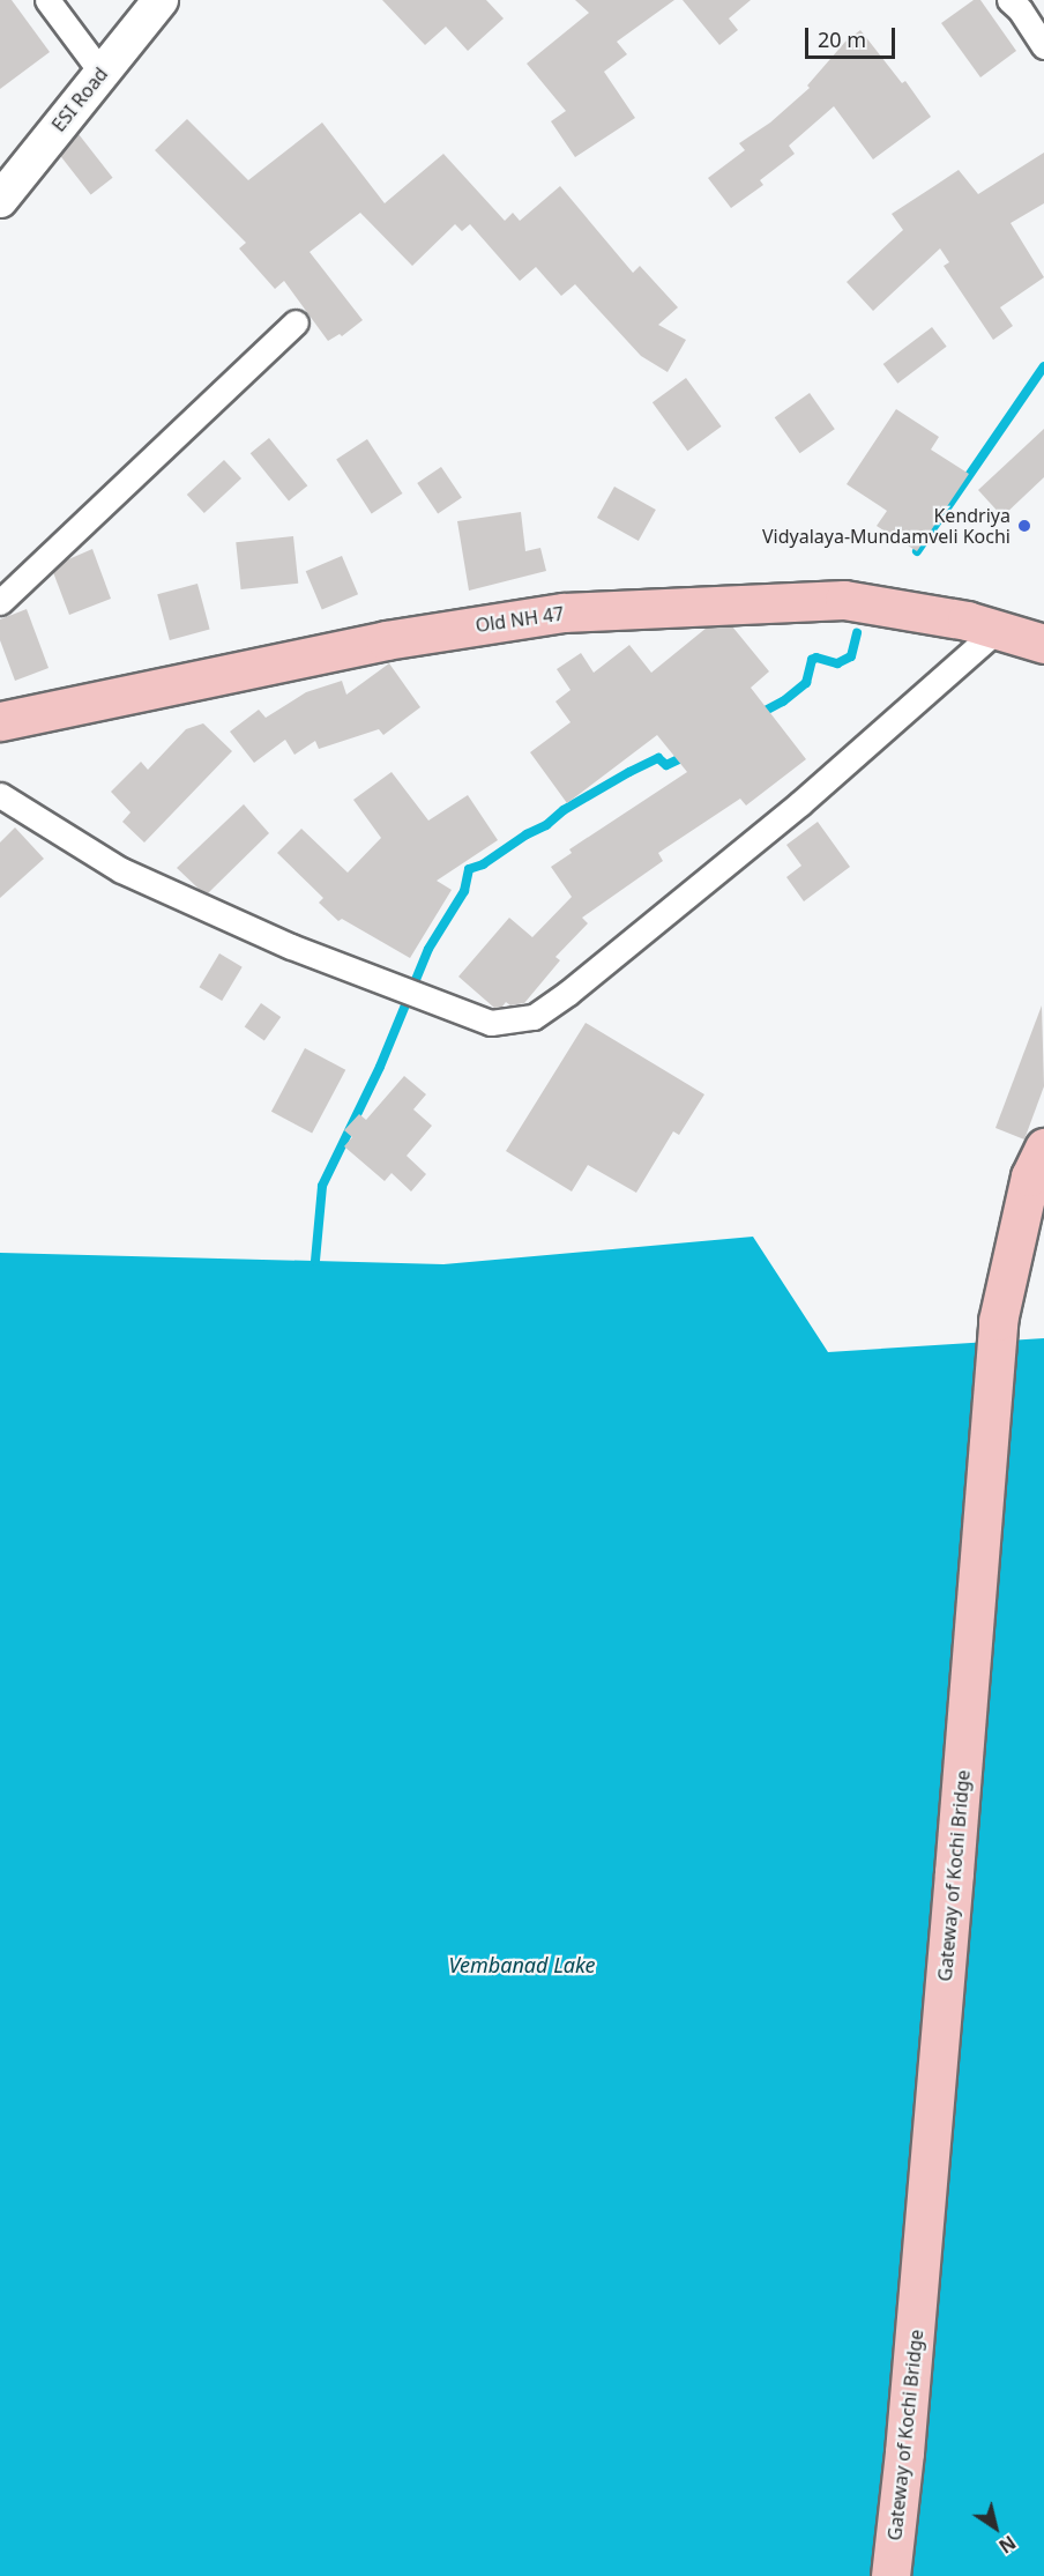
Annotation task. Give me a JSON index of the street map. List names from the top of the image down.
{
  "streets": {
    "main road": ["ESI Road", "Old NH 47", "Gateway of Kochi Bridge"]
  },
  "water": ["Vembanad Lake"],
  "places": ["Kendriya Vidyalaya-Mundamveli Kochi"],
  "scale_bar": "20 m",
  "north": "bottom right"
}
